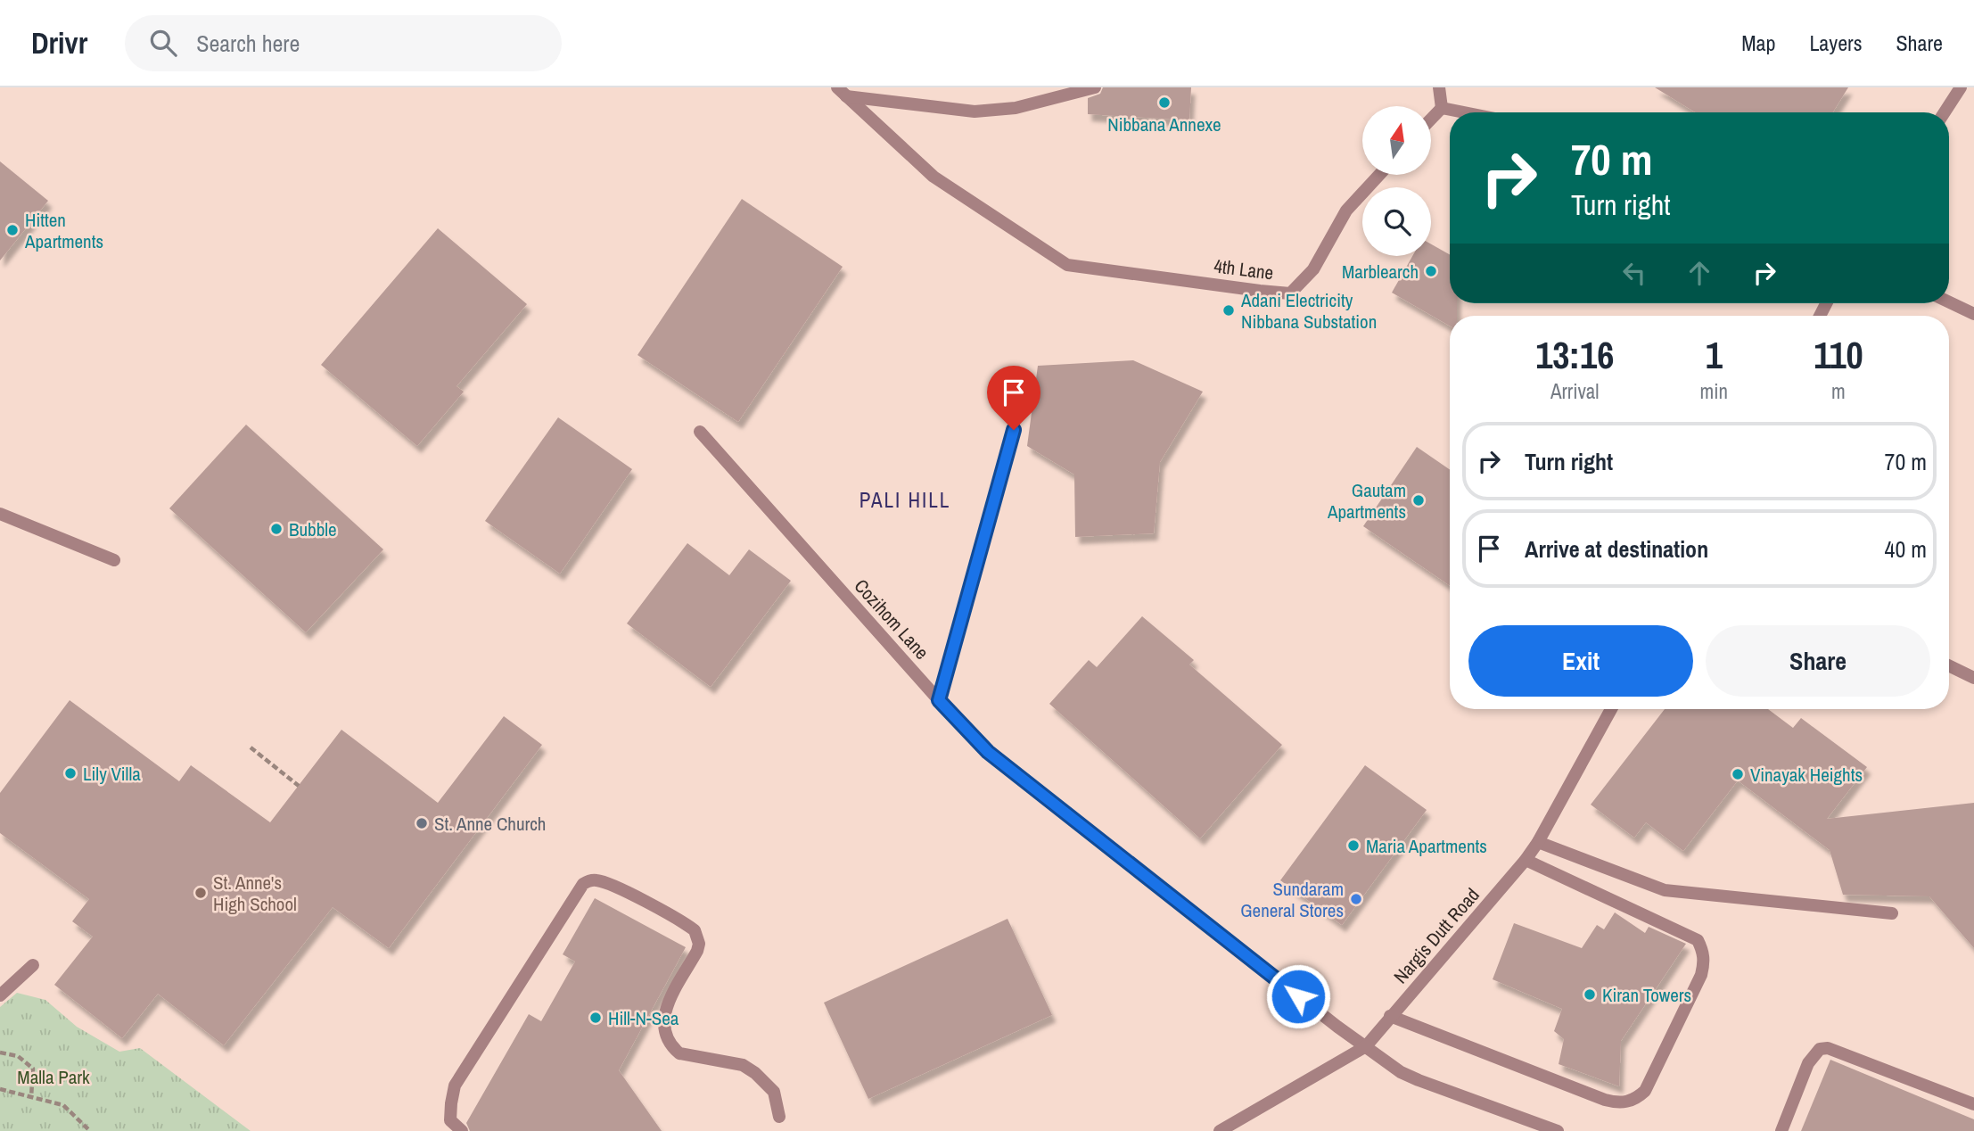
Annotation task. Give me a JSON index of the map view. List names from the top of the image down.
{
  "streets": {
    "street": ["4th Lane", "Cozihom Lane", "Nargis Dutt Road"]
  },
  "crossings": [
    ["Cozihom Lane", "Nargis Dutt Road"]
  ],
  "districts": ["PALI HILL"],
  "parks": ["Malla Park"],
  "places": [
    "Nibbana Annexe",
    "Hitten Apartments",
    "Marblearch",
    "Adani Electricity Nibbana Substation",
    "Gautam Apartments",
    "Bubble",
    "Lily Villa",
    "Vinayak Heights",
    "St. Anne Church",
    "Maria Apartments",
    "St. Anne's High School",
    "Sundaram General Stores",
    "Kiran Towers",
    "Hill-N-Sea"
  ],
  "north": "top",
  "page": {
    "header": "Drivr",
    "search": "Search here",
    "nav": ["Map", "Layers", "Share"],
    "turn": ["70 m", "Turn right"],
    "eta": [
      "13:16",
      "Arrival",
      "1",
      "min",
      "110",
      "m"
    ],
    "list": [
      {
        "name": "Turn right",
        "value": "70 m"
      },
      {
        "name": "Arrive at destination",
        "value": "40 m"
      }
    ],
    "buttons": ["Exit", "Share"]
  }
}
